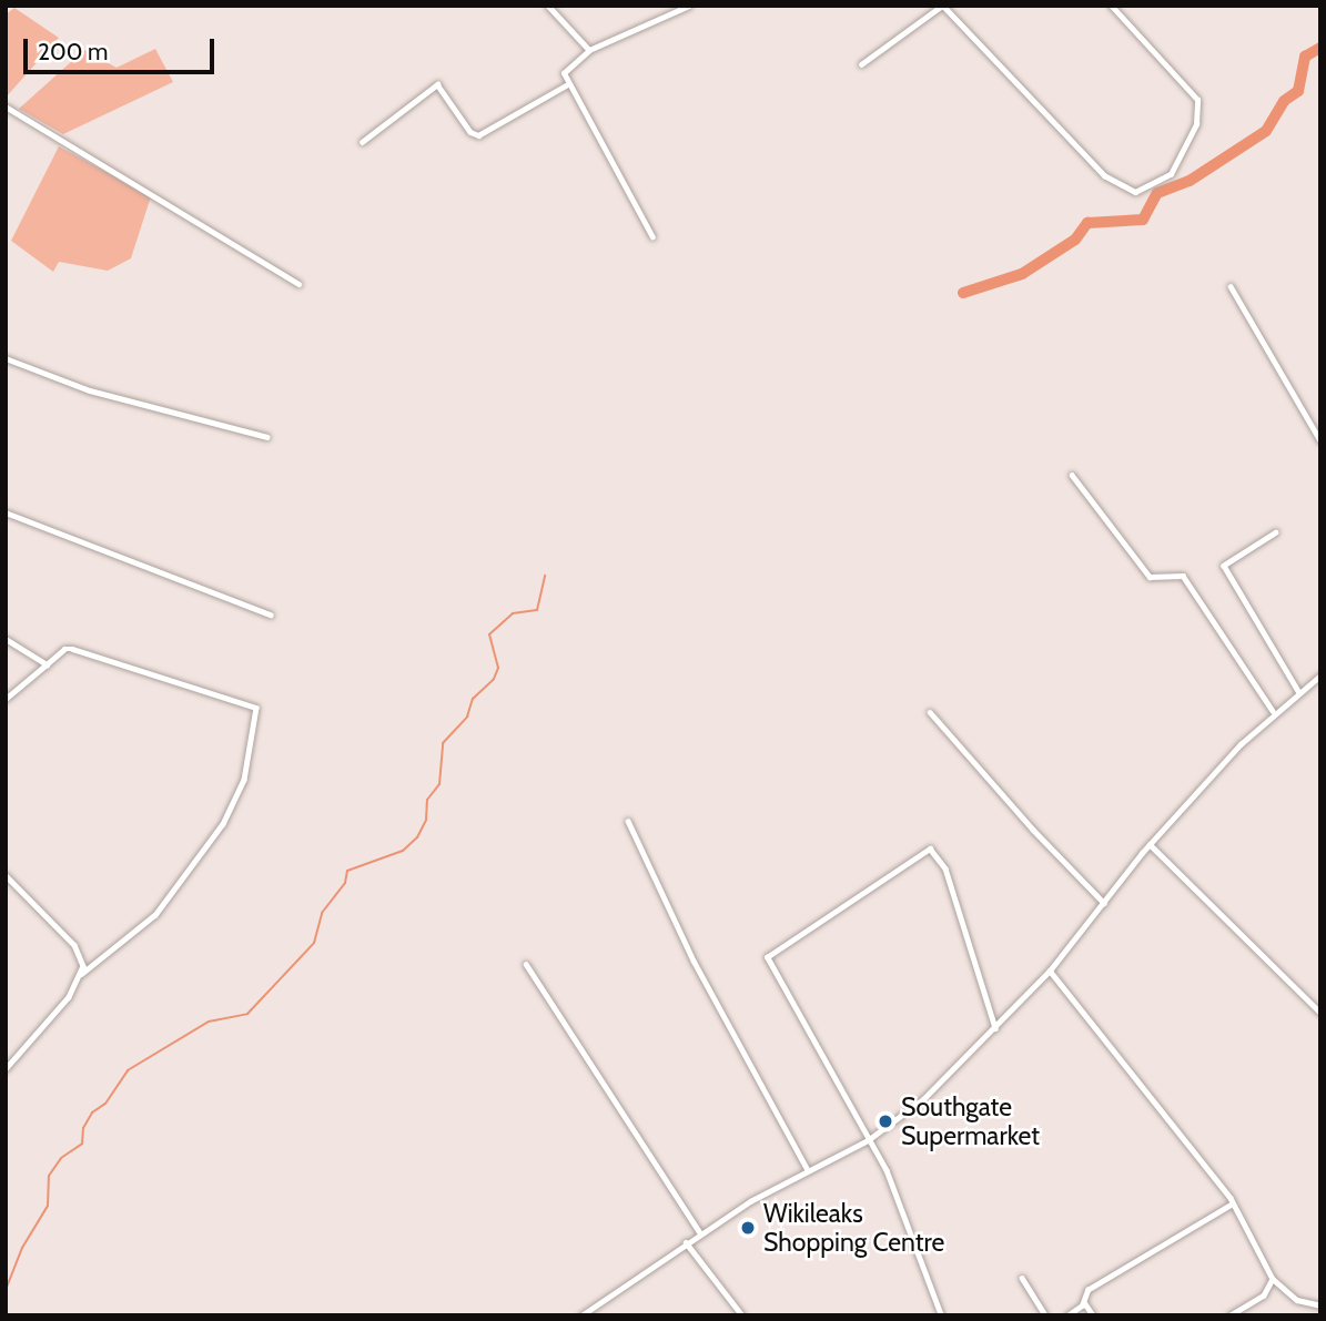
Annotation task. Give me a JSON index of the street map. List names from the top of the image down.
{
  "places": ["Southgate Supermarket", "Wikileaks Shopping Centre"],
  "scale_bar": "200 m"
}
